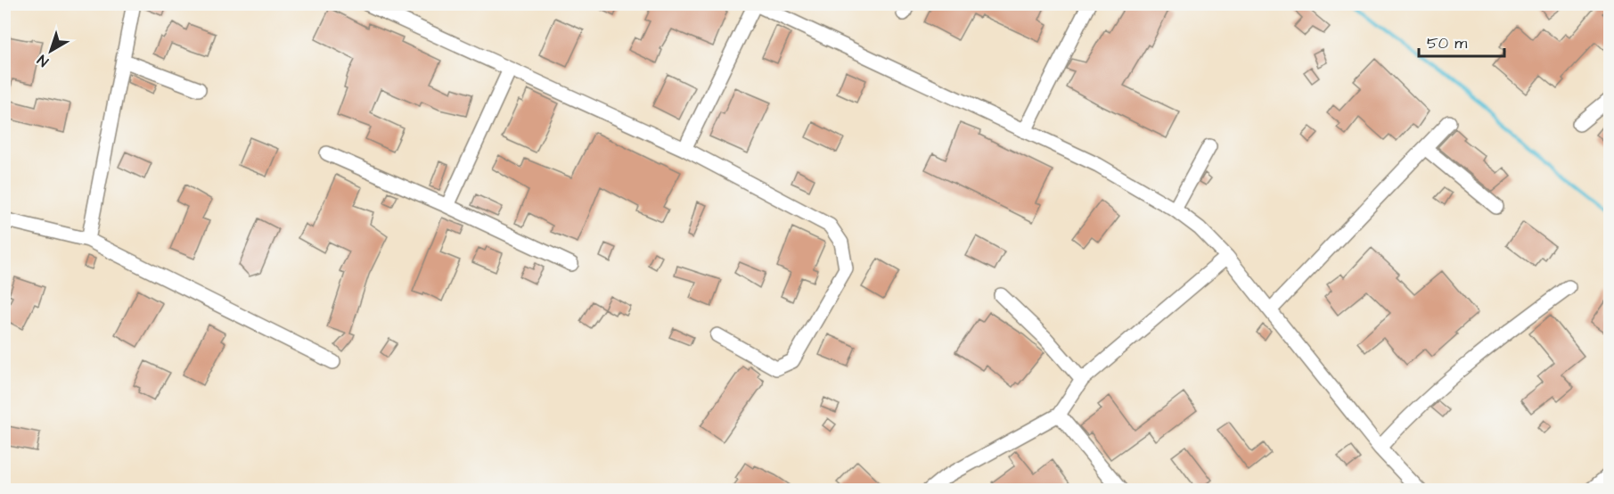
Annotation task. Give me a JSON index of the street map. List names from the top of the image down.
{
  "scale_bar": "50 m",
  "north": "bottom left"
}
